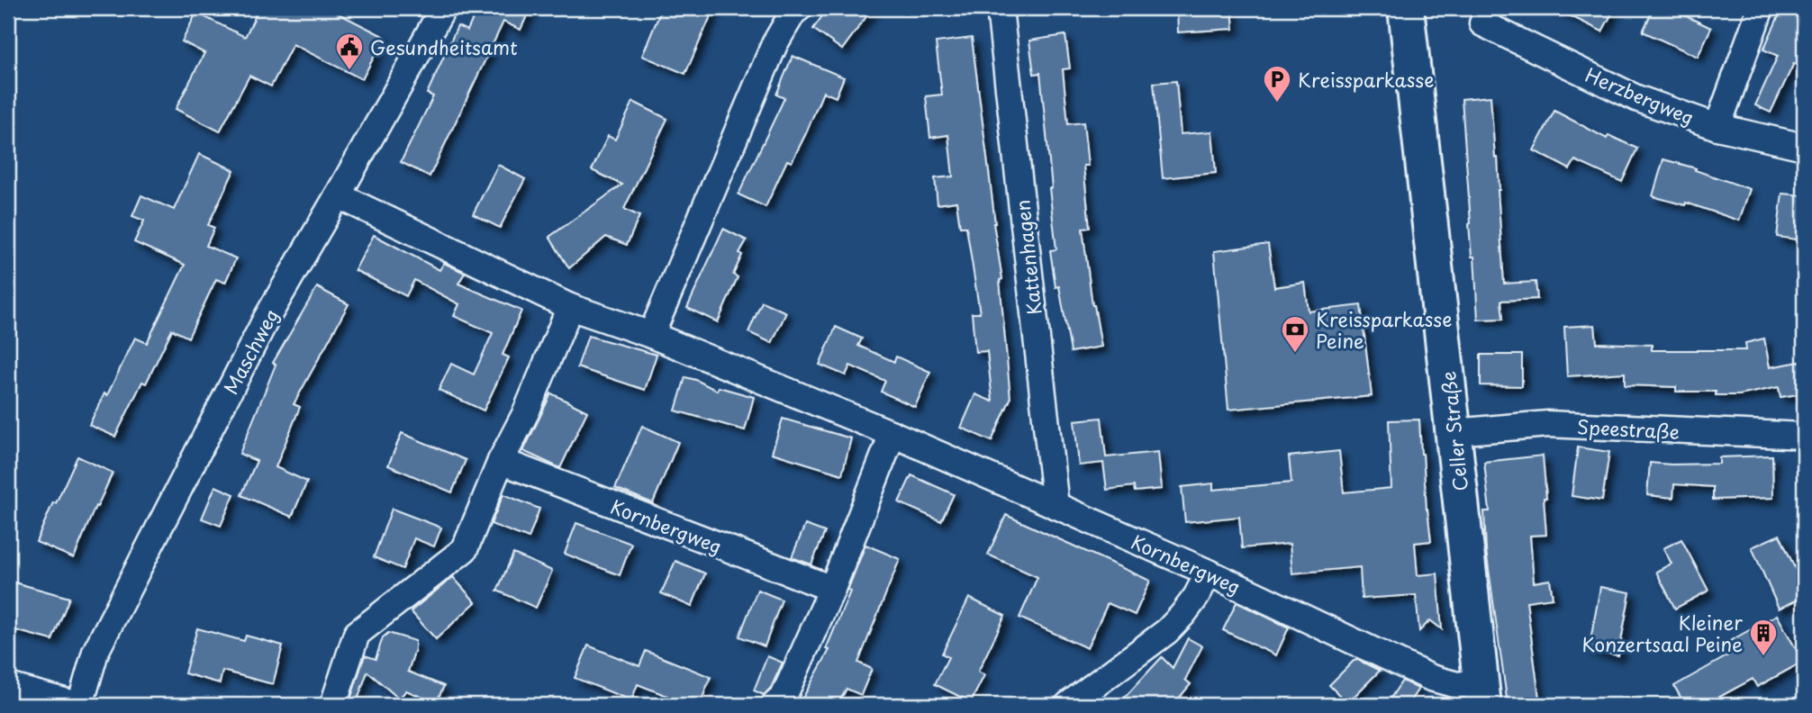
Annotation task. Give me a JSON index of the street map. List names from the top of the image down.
{
  "streets": {
    "main road": ["Celler Straße"],
    "street": [
      "Herzbergweg",
      "Kattenhagen",
      "Maschweg",
      "Speestraße",
      "Kornbergweg"
    ]
  },
  "crossings": [
    ["Kattenhagen", "Kornbergweg"],
    ["Maschweg", "Kornbergweg"],
    ["Speestraße", "Celler Straße"],
    ["Celler Straße", "Kornbergweg"]
  ],
  "places": {
    "public building": ["Gesundheitsamt"],
    "parking": ["Kreissparkasse"],
    "bank": ["Kreissparkasse Peine"],
    "building": ["Kleiner Konzertsaal Peine"]
  }
}
